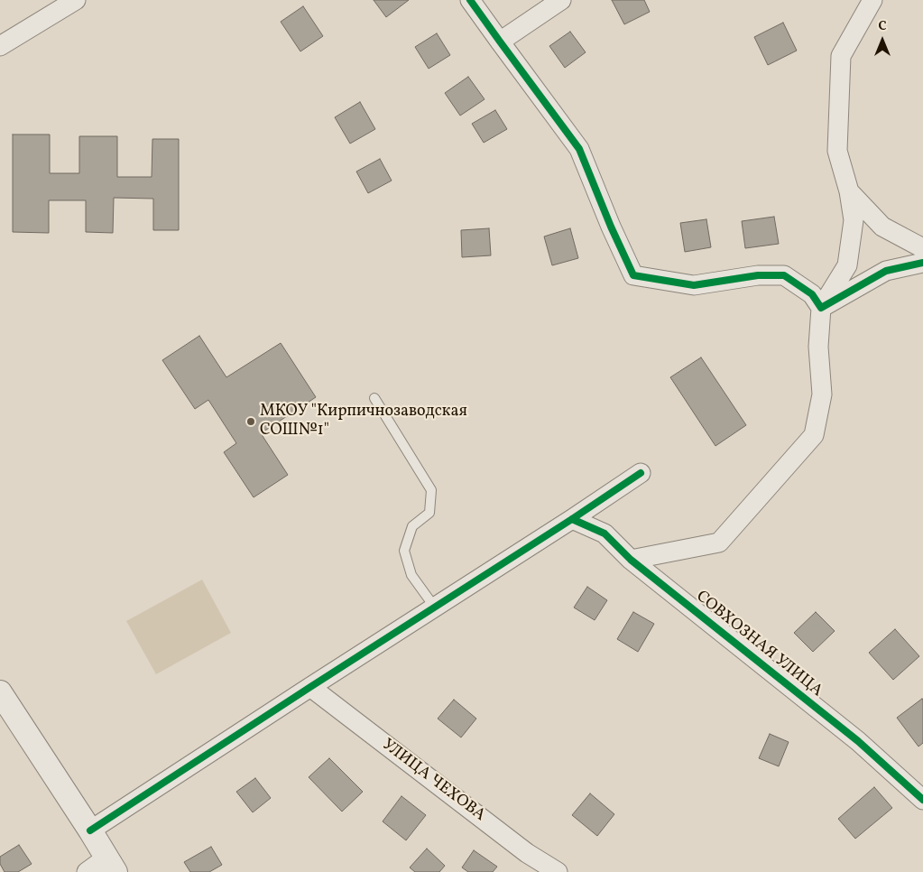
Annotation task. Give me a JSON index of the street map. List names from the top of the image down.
{
  "streets": {
    "street": ["СОВХОЗНАЯ УЛИЦА", "УЛИЦА ЧЕХОВА"]
  },
  "places": ["МКОУ \"Кирпичнозаводская СОШ№1\""],
  "north": "top"
}
